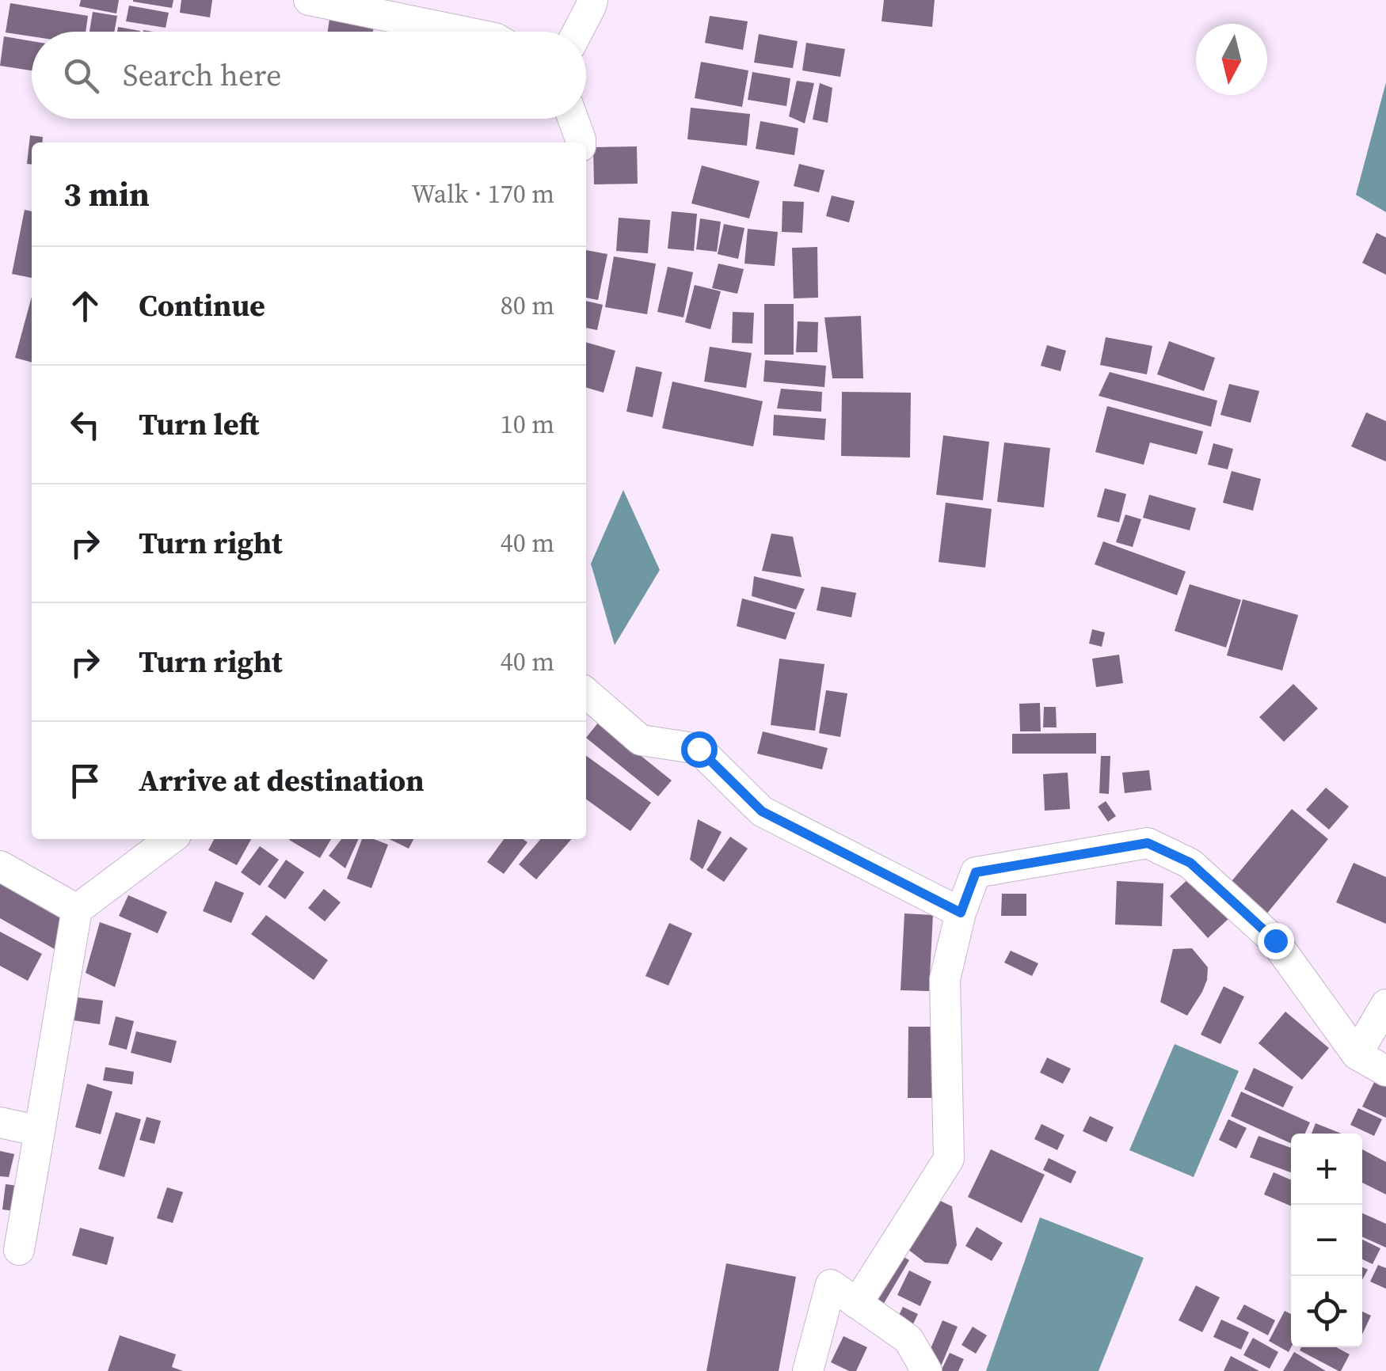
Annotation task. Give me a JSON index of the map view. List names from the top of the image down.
{
  "north": "bottom",
  "page": {
    "search": "Search here",
    "heading": ["3 min", "Walk · 170 m"],
    "list": [
      ["Continue", "80 m"],
      ["Turn left", "10 m"],
      ["Turn right", "40 m"],
      ["Turn right", "40 m"],
      "Arrive at destination"
    ],
    "map_buttons": ["+", "−"]
  }
}
